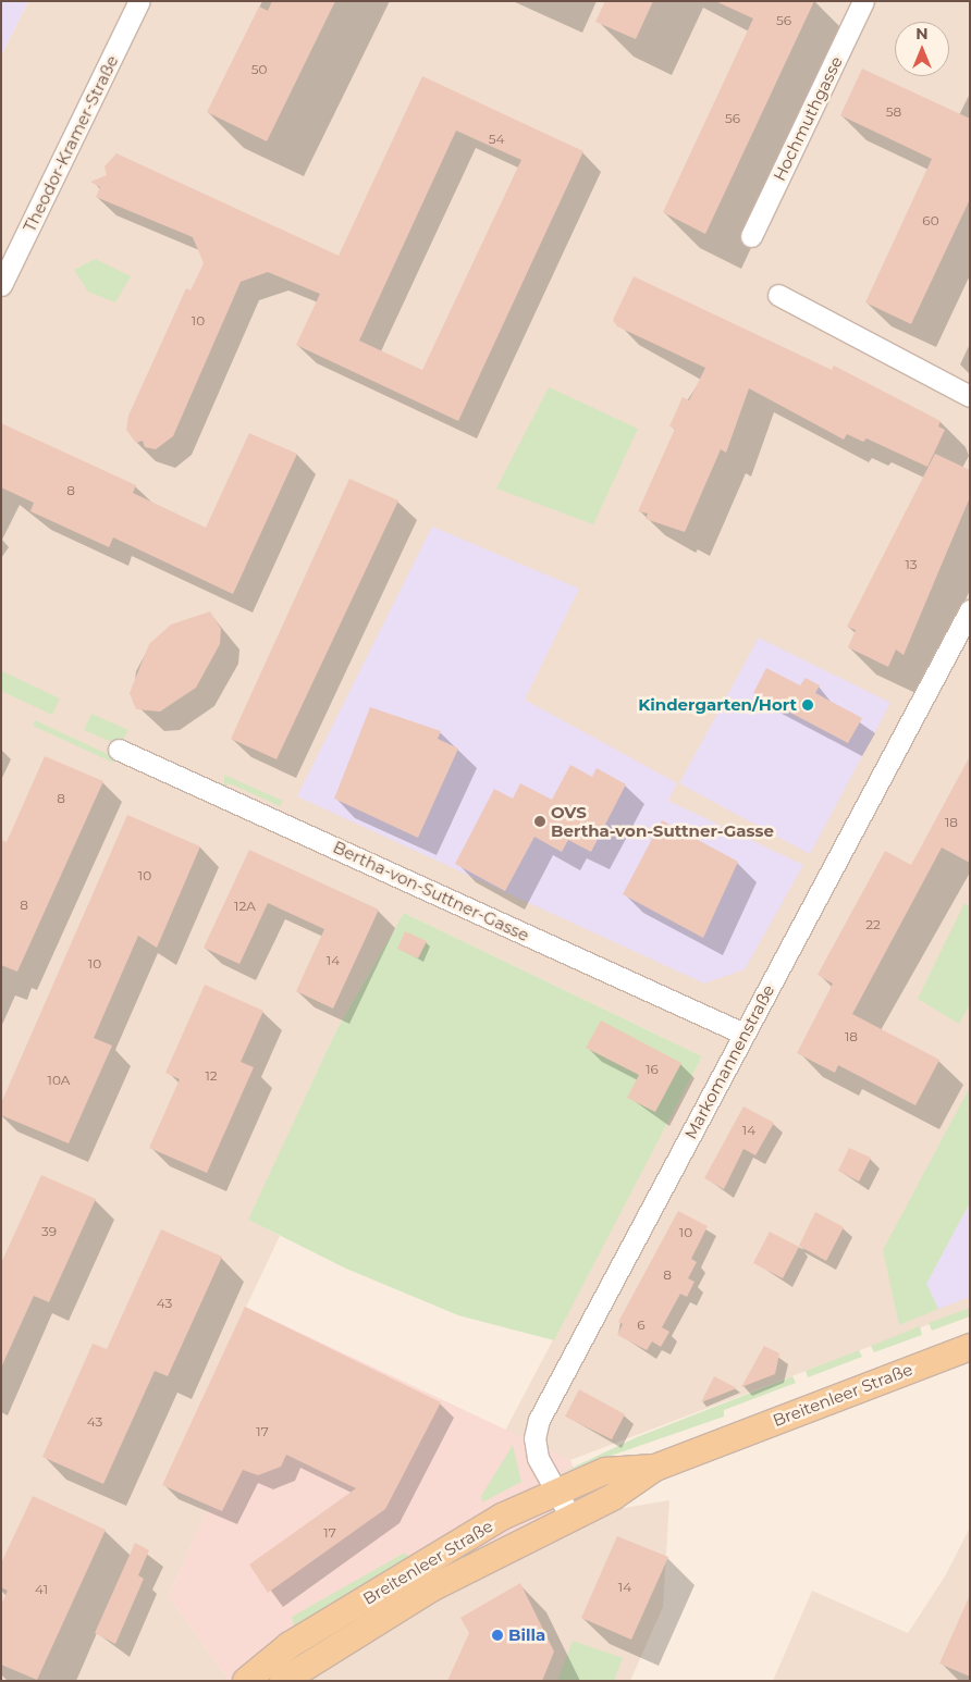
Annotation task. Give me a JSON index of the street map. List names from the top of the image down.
{
  "streets": {
    "main road": ["Breitenleer Straße"],
    "street": [
      "Hochmuthgasse",
      "Theodor-Kramer-Straße",
      "Bertha-von-Suttner-Gasse",
      "Markomannenstraße"
    ]
  },
  "crossings": [
    ["Bertha-von-Suttner-Gasse", "Markomannenstraße"],
    ["Markomannenstraße", "Breitenleer Straße"]
  ],
  "places": ["Kindergarten/Hort", "OVS Bertha-von-Suttner-Gasse", "Billa"],
  "house_numbers": [
    "56",
    "50",
    "58",
    "56",
    "54",
    "60",
    "10",
    "8",
    "13",
    "8",
    "18",
    "10",
    "8",
    "12A",
    "22",
    "14",
    "10",
    "18",
    "16",
    "12",
    "10A",
    "14",
    "39",
    "10",
    "8",
    "43",
    "6",
    "43",
    "17",
    "17",
    "14",
    "41"
  ],
  "north": "top"
}
